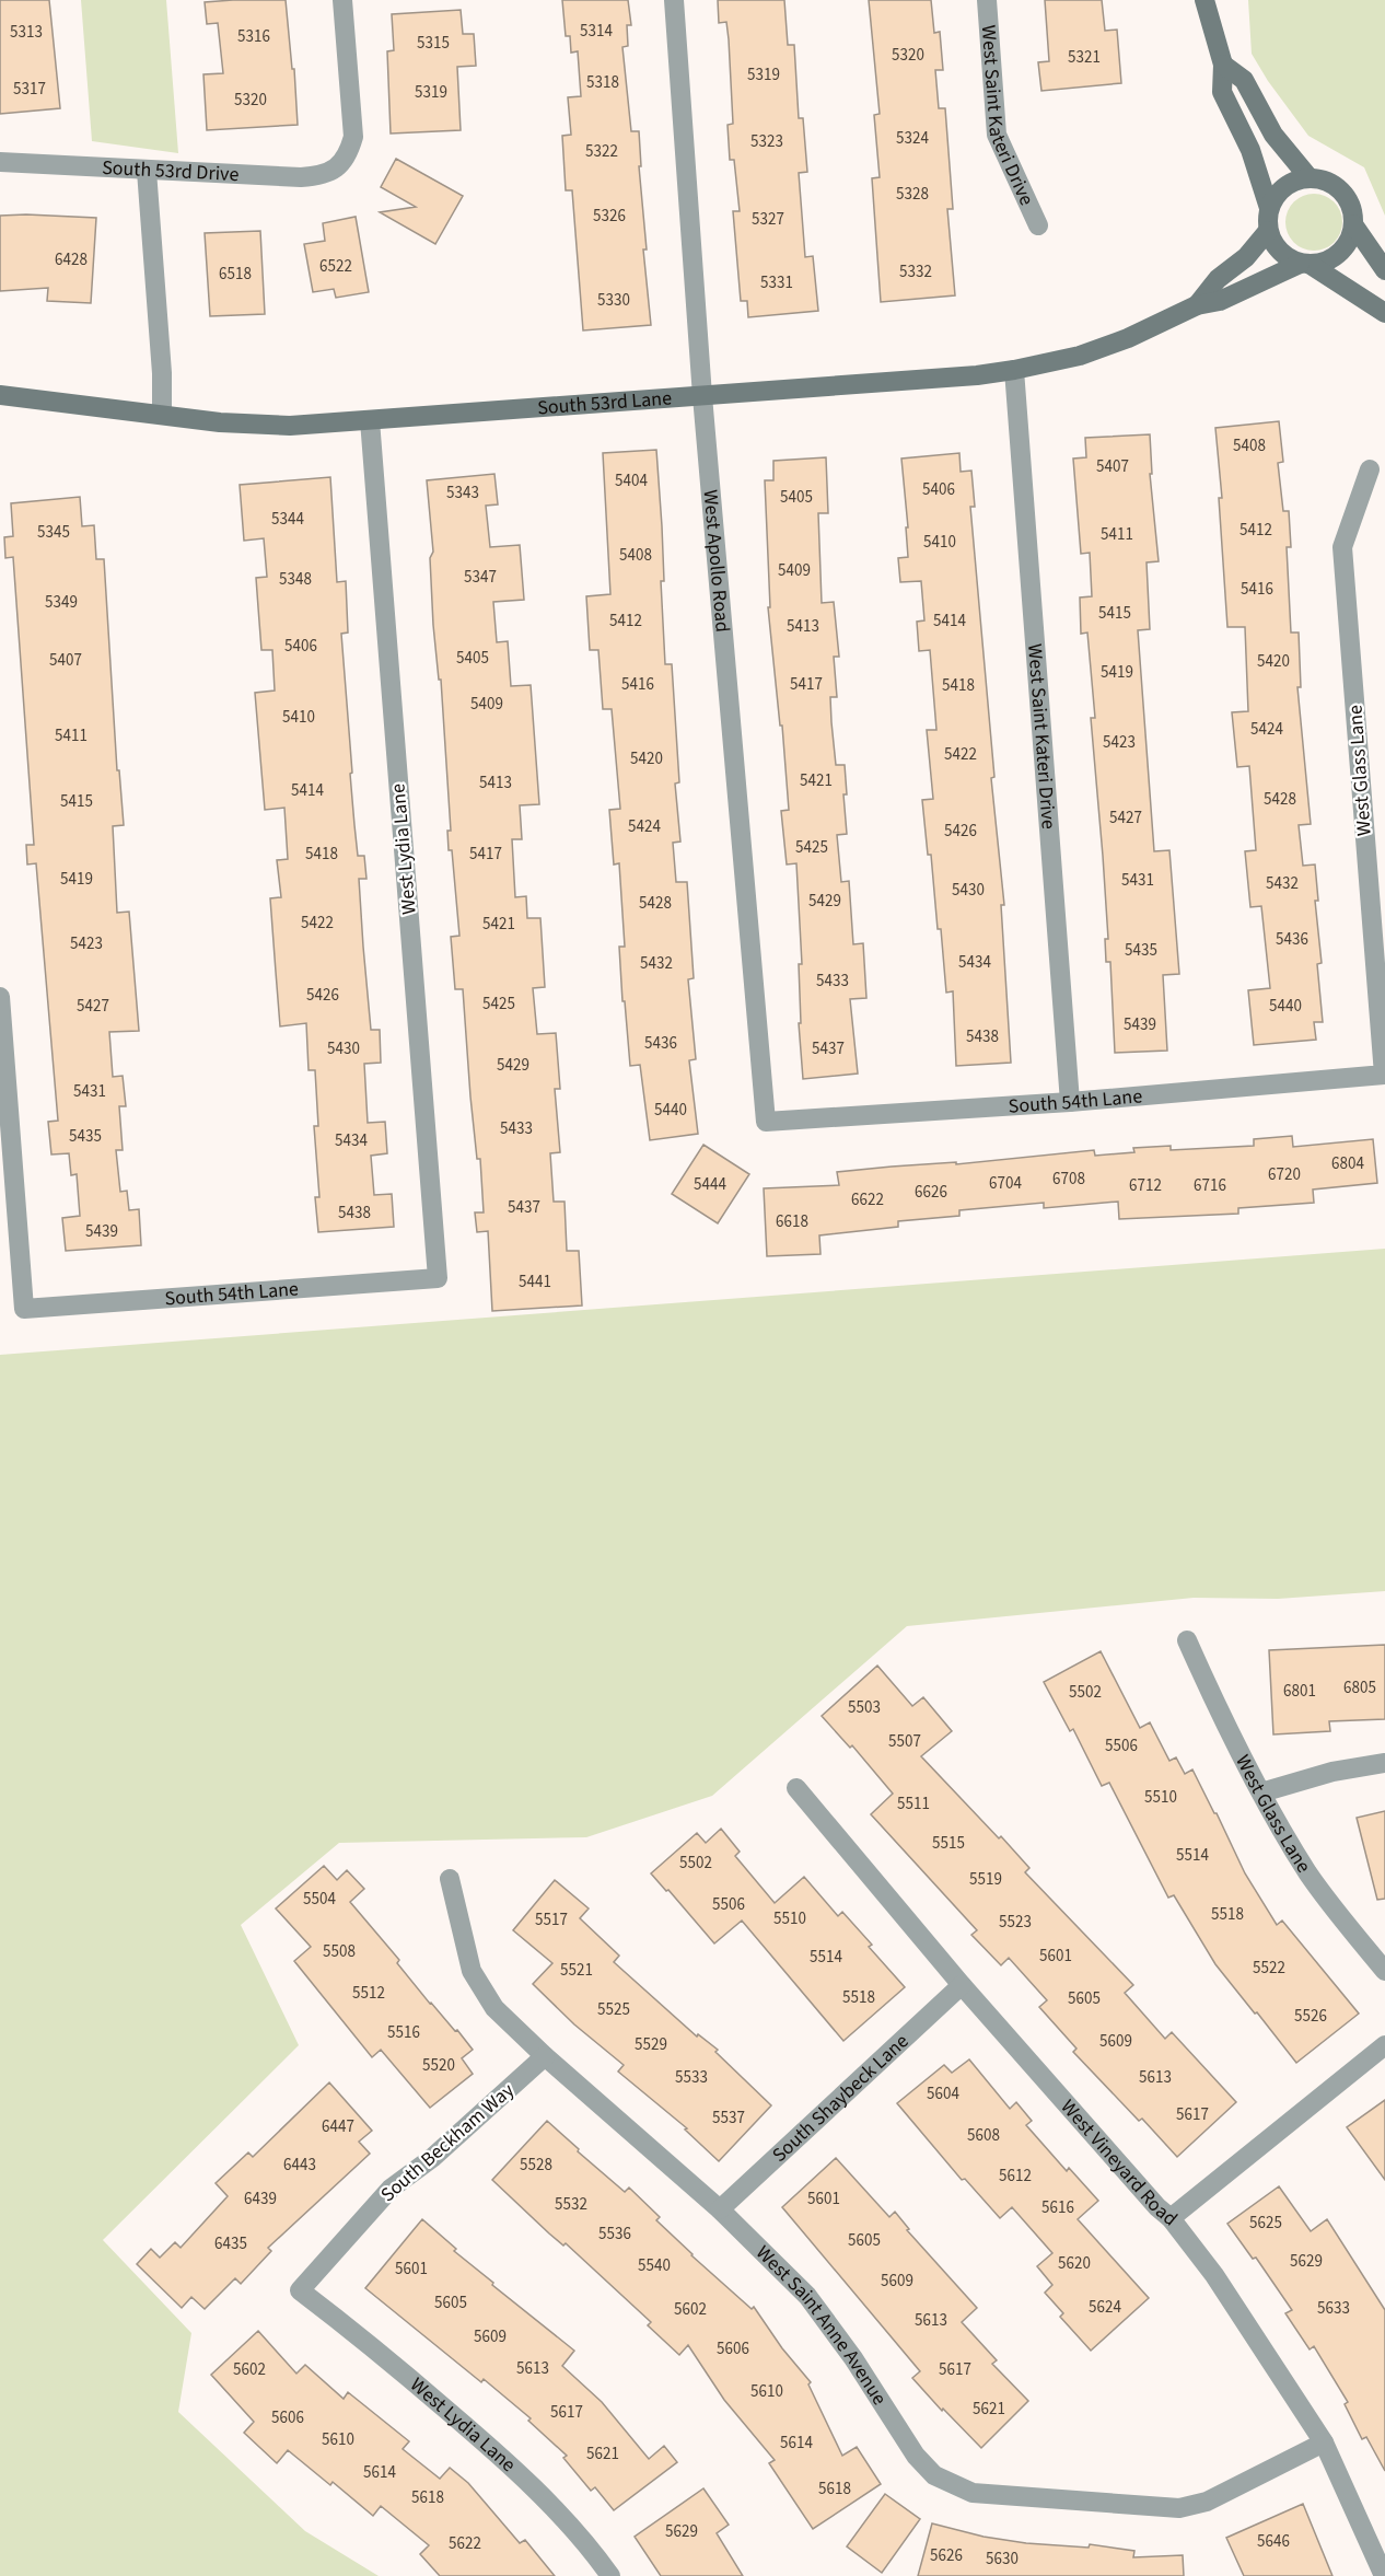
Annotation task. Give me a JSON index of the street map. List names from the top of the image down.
{
  "streets": {
    "street": [
      "West Saint Kateri Drive",
      "South 53rd Drive",
      "South 53rd Lane",
      "West Apollo Road",
      "West Glass Lane",
      "West Lydia Lane",
      "South 54th Lane",
      "South Shaybeck Lane",
      "South Beckham Way",
      "West Vineyard Road",
      "West Saint Anne Avenue"
    ]
  },
  "crossings": [
    ["West Saint Kateri Drive", "South 53rd Lane"],
    ["West Saint Kateri Drive", "South 54th Lane"],
    ["South 53rd Lane", "West Apollo Road"],
    ["South 53rd Lane", "West Lydia Lane"],
    ["West Apollo Road", "South 54th Lane"],
    ["West Glass Lane", "South 54th Lane"],
    ["West Lydia Lane", "South 54th Lane"],
    ["West Lydia Lane", "South Beckham Way"],
    ["South Shaybeck Lane", "West Vineyard Road"],
    ["South Shaybeck Lane", "West Saint Anne Avenue"],
    ["South Beckham Way", "West Saint Anne Avenue"],
    ["West Vineyard Road", "West Saint Anne Avenue"]
  ],
  "house_numbers": [
    "5314",
    "5313",
    "5316",
    "5315",
    "5320",
    "5321",
    "5319",
    "5318",
    "5317",
    "5319",
    "5320",
    "5324",
    "5323",
    "5322",
    "5328",
    "5326",
    "5327",
    "6428",
    "6522",
    "5332",
    "6518",
    "5331",
    "5330",
    "5408",
    "5407",
    "5404",
    "5406",
    "5343",
    "5405",
    "5344",
    "5412",
    "5345",
    "5411",
    "5410",
    "5408",
    "5409",
    "5347",
    "5348",
    "5416",
    "5349",
    "5415",
    "5412",
    "5414",
    "5413",
    "5406",
    "5405",
    "5407",
    "5420",
    "5419",
    "5416",
    "5417",
    "5418",
    "5409",
    "5410",
    "5424",
    "5411",
    "5423",
    "5422",
    "5420",
    "5421",
    "5413",
    "5414",
    "5428",
    "5415",
    "5427",
    "5424",
    "5426",
    "5425",
    "5418",
    "5417",
    "5419",
    "5431",
    "5432",
    "5430",
    "5429",
    "5428",
    "5422",
    "5421",
    "5436",
    "5423",
    "5435",
    "5434",
    "5432",
    "5433",
    "5426",
    "5425",
    "5427",
    "5440",
    "5439",
    "5438",
    "5436",
    "5430",
    "5437",
    "5429",
    "5431",
    "5440",
    "5433",
    "5435",
    "5434",
    "6804",
    "6720",
    "6708",
    "6704",
    "5444",
    "6712",
    "6716",
    "6626",
    "6622",
    "5437",
    "5438",
    "6618",
    "5439",
    "5441",
    "6805",
    "6801",
    "5502",
    "5503",
    "5507",
    "5506",
    "5510",
    "5511",
    "5515",
    "5514",
    "5502",
    "5519",
    "5504",
    "5506",
    "5518",
    "5510",
    "5517",
    "5523",
    "5508",
    "5601",
    "5514",
    "5522",
    "5521",
    "5512",
    "5518",
    "5605",
    "5525",
    "5526",
    "5516",
    "5609",
    "5529",
    "5520",
    "5533",
    "5613",
    "5604",
    "5617",
    "5537",
    "6447",
    "5608",
    "6443",
    "5528",
    "5612",
    "6439",
    "5601",
    "5532",
    "5616",
    "5625",
    "5536",
    "5605",
    "6435",
    "5629",
    "5620",
    "5540",
    "5601",
    "5609",
    "5605",
    "5624",
    "5633",
    "5602",
    "5613",
    "5609",
    "5606",
    "5613",
    "5602",
    "5617",
    "5610",
    "5621",
    "5617",
    "5606",
    "5610",
    "5614",
    "5621",
    "5614",
    "5618",
    "5618",
    "5629",
    "5646",
    "5622",
    "5626",
    "5630"
  ]
}
